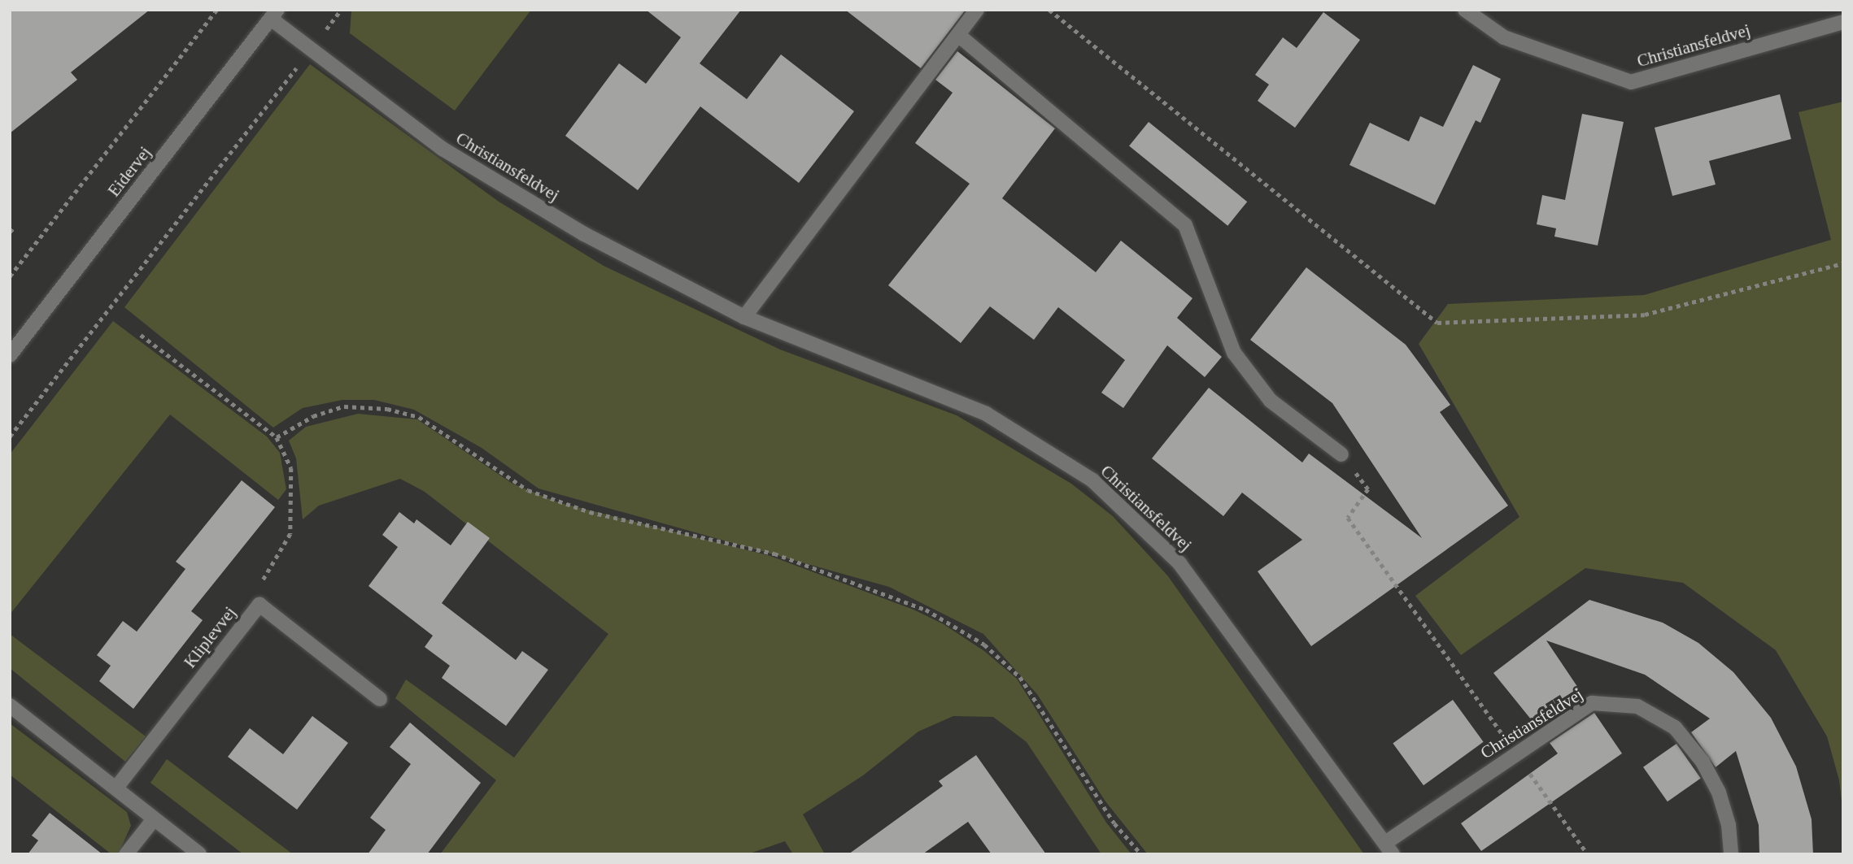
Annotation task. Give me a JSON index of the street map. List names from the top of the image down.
{
  "streets": {
    "street": ["Christiansfeldvej", "Eidervej", "Kliplevvej"]
  },
  "crossings": [
    ["Christiansfeldvej", "Eidervej"]
  ]
}
